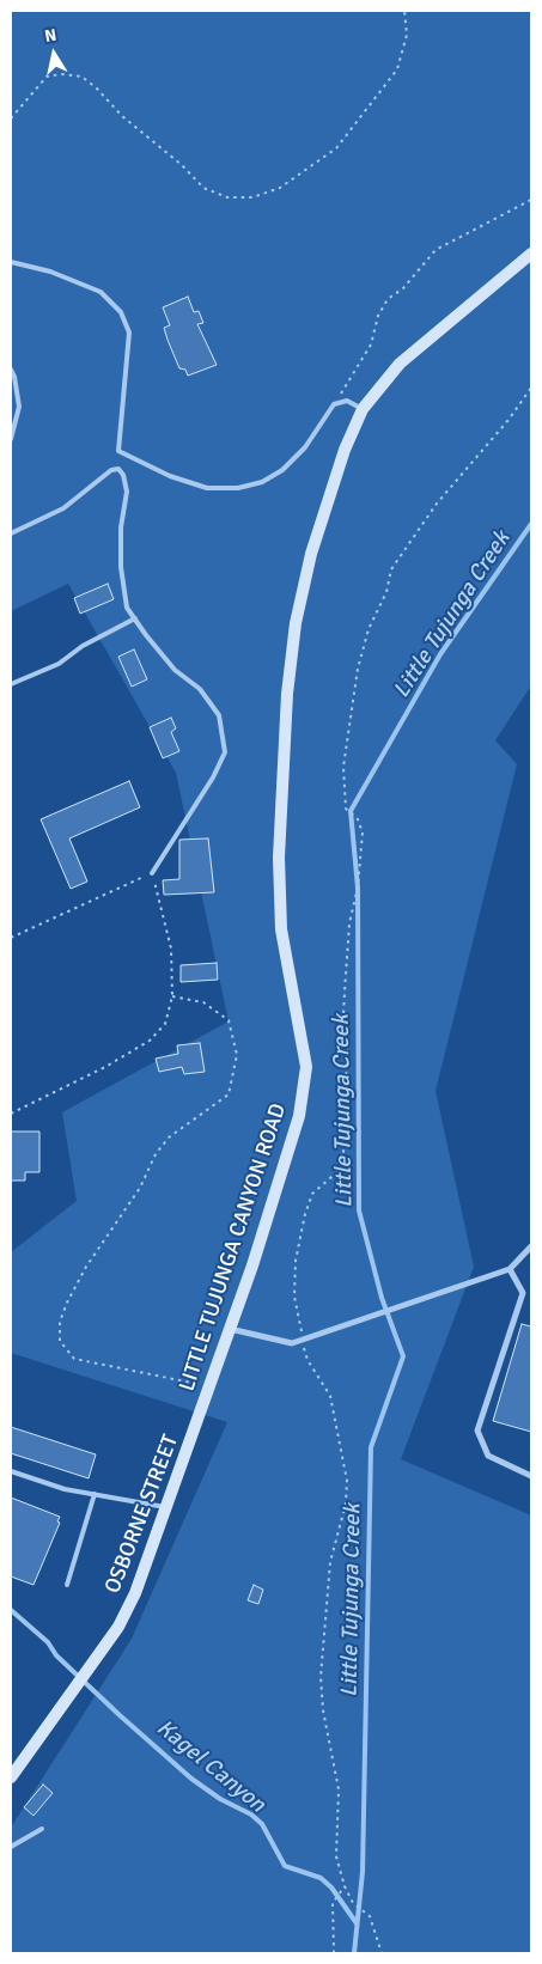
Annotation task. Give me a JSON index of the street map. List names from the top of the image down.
{
  "streets": {
    "main road": ["LITTLE TUJUNGA CANYON ROAD", "OSBORNE STREET"]
  },
  "crossings": [
    ["LITTLE TUJUNGA CANYON ROAD", "OSBORNE STREET"]
  ],
  "water": ["Little Tujunga Creek", "Kagel Canyon"],
  "north": "top"
}
